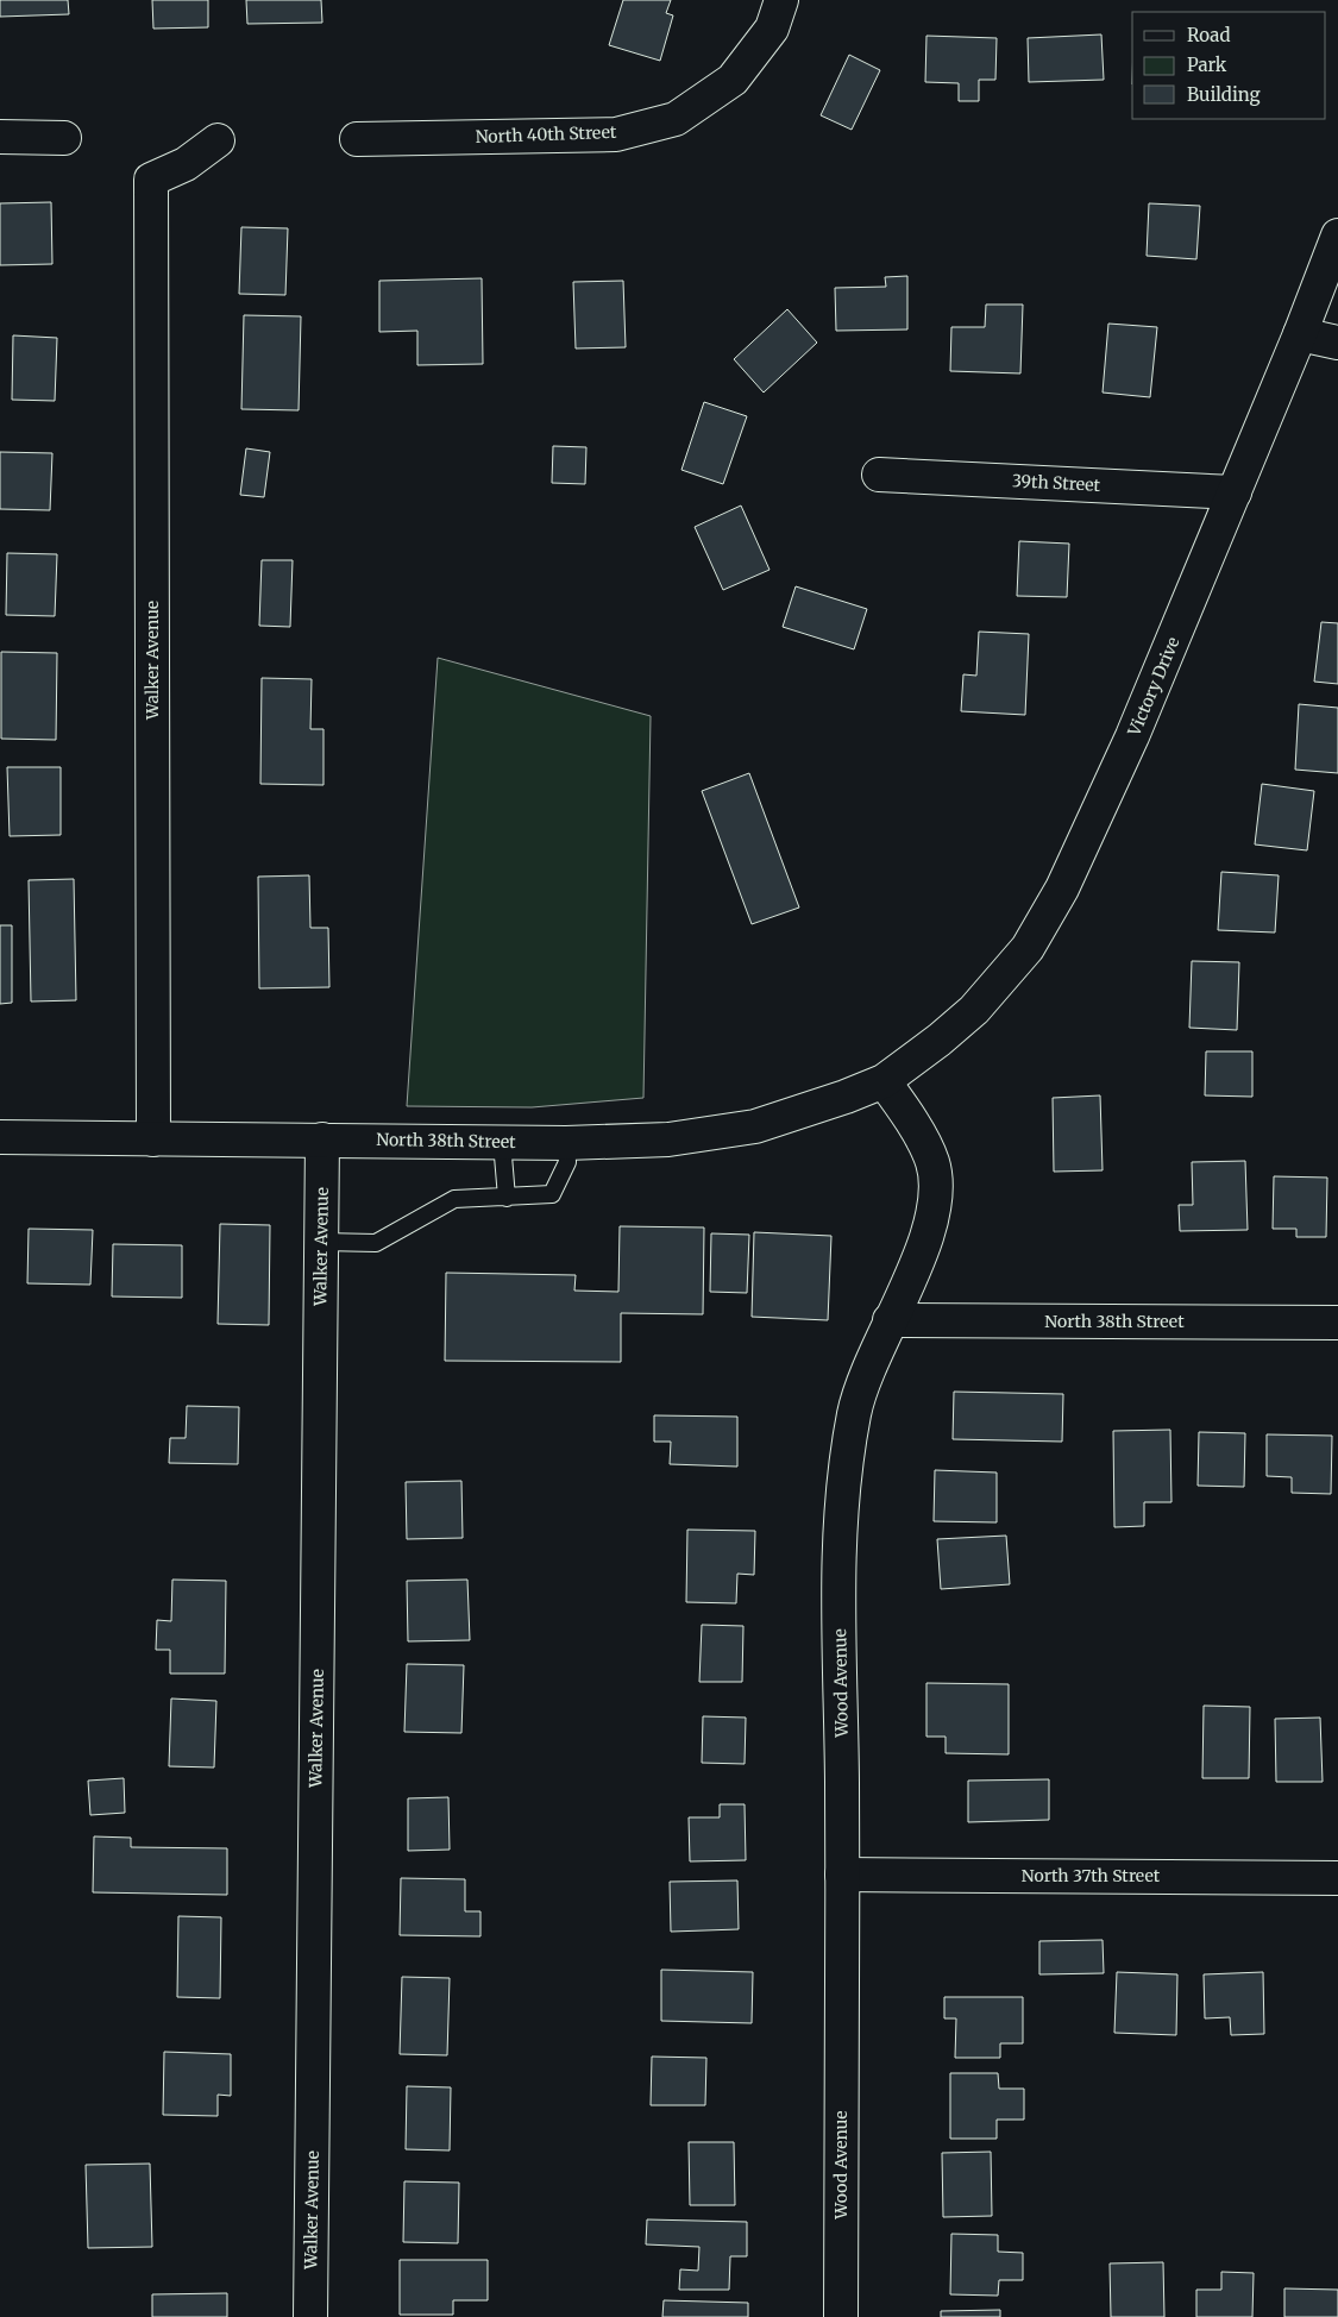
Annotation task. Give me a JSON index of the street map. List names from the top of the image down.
{
  "streets": {
    "street": [
      "North 40th Street",
      "39th Street",
      "Walker Avenue",
      "Victory Drive",
      "North 38th Street",
      "Wood Avenue",
      "North 37th Street"
    ]
  },
  "crossings": [
    ["39th Street", "Victory Drive"],
    ["Walker Avenue", "North 38th Street"],
    ["Victory Drive", "North 38th Street"],
    ["Victory Drive", "Wood Avenue"],
    ["North 38th Street", "Wood Avenue"],
    ["Wood Avenue", "North 37th Street"]
  ],
  "legend": ["Road", "Park", "Building"]
}
